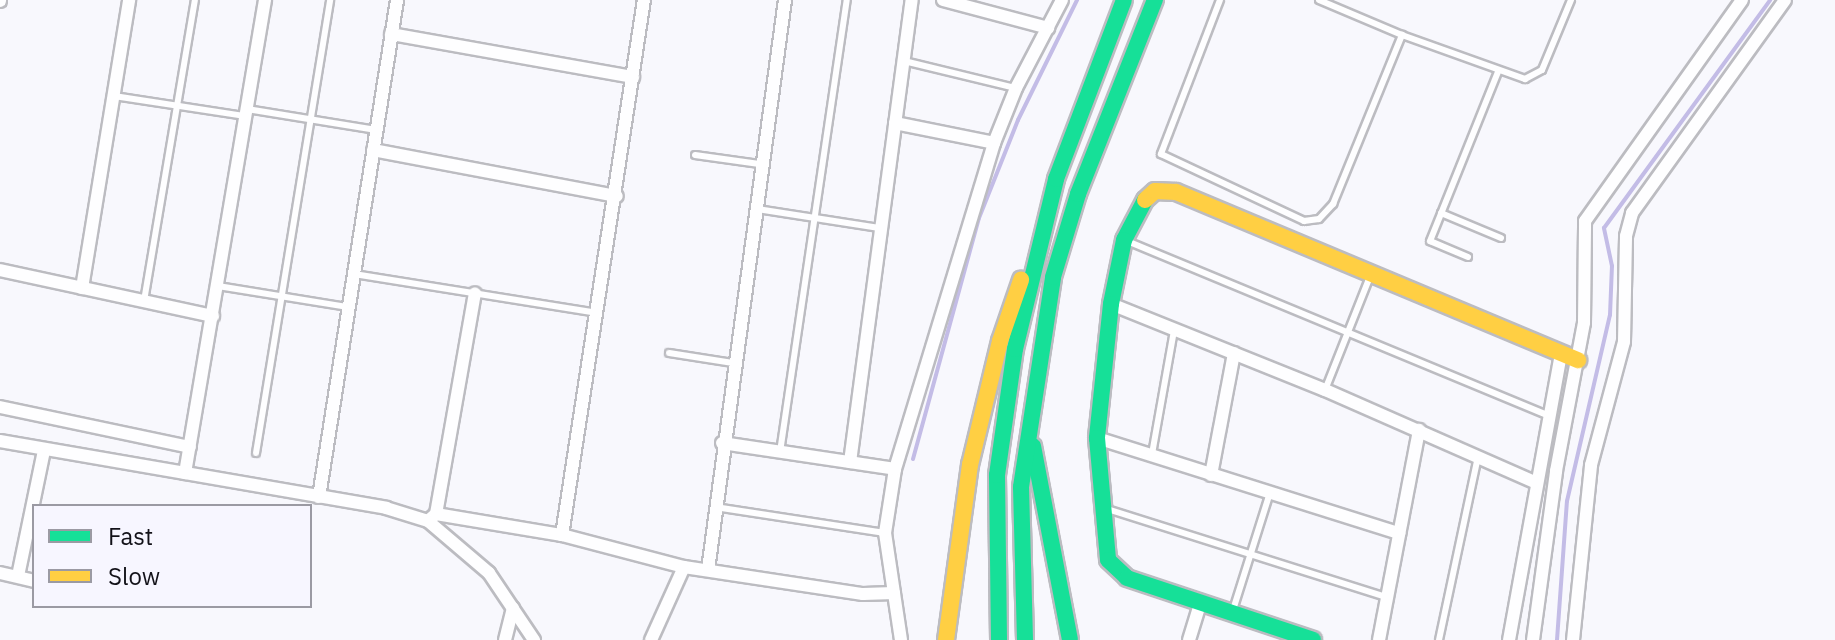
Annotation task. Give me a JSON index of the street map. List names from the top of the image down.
{
  "legend": ["Fast", "Slow"]
}
